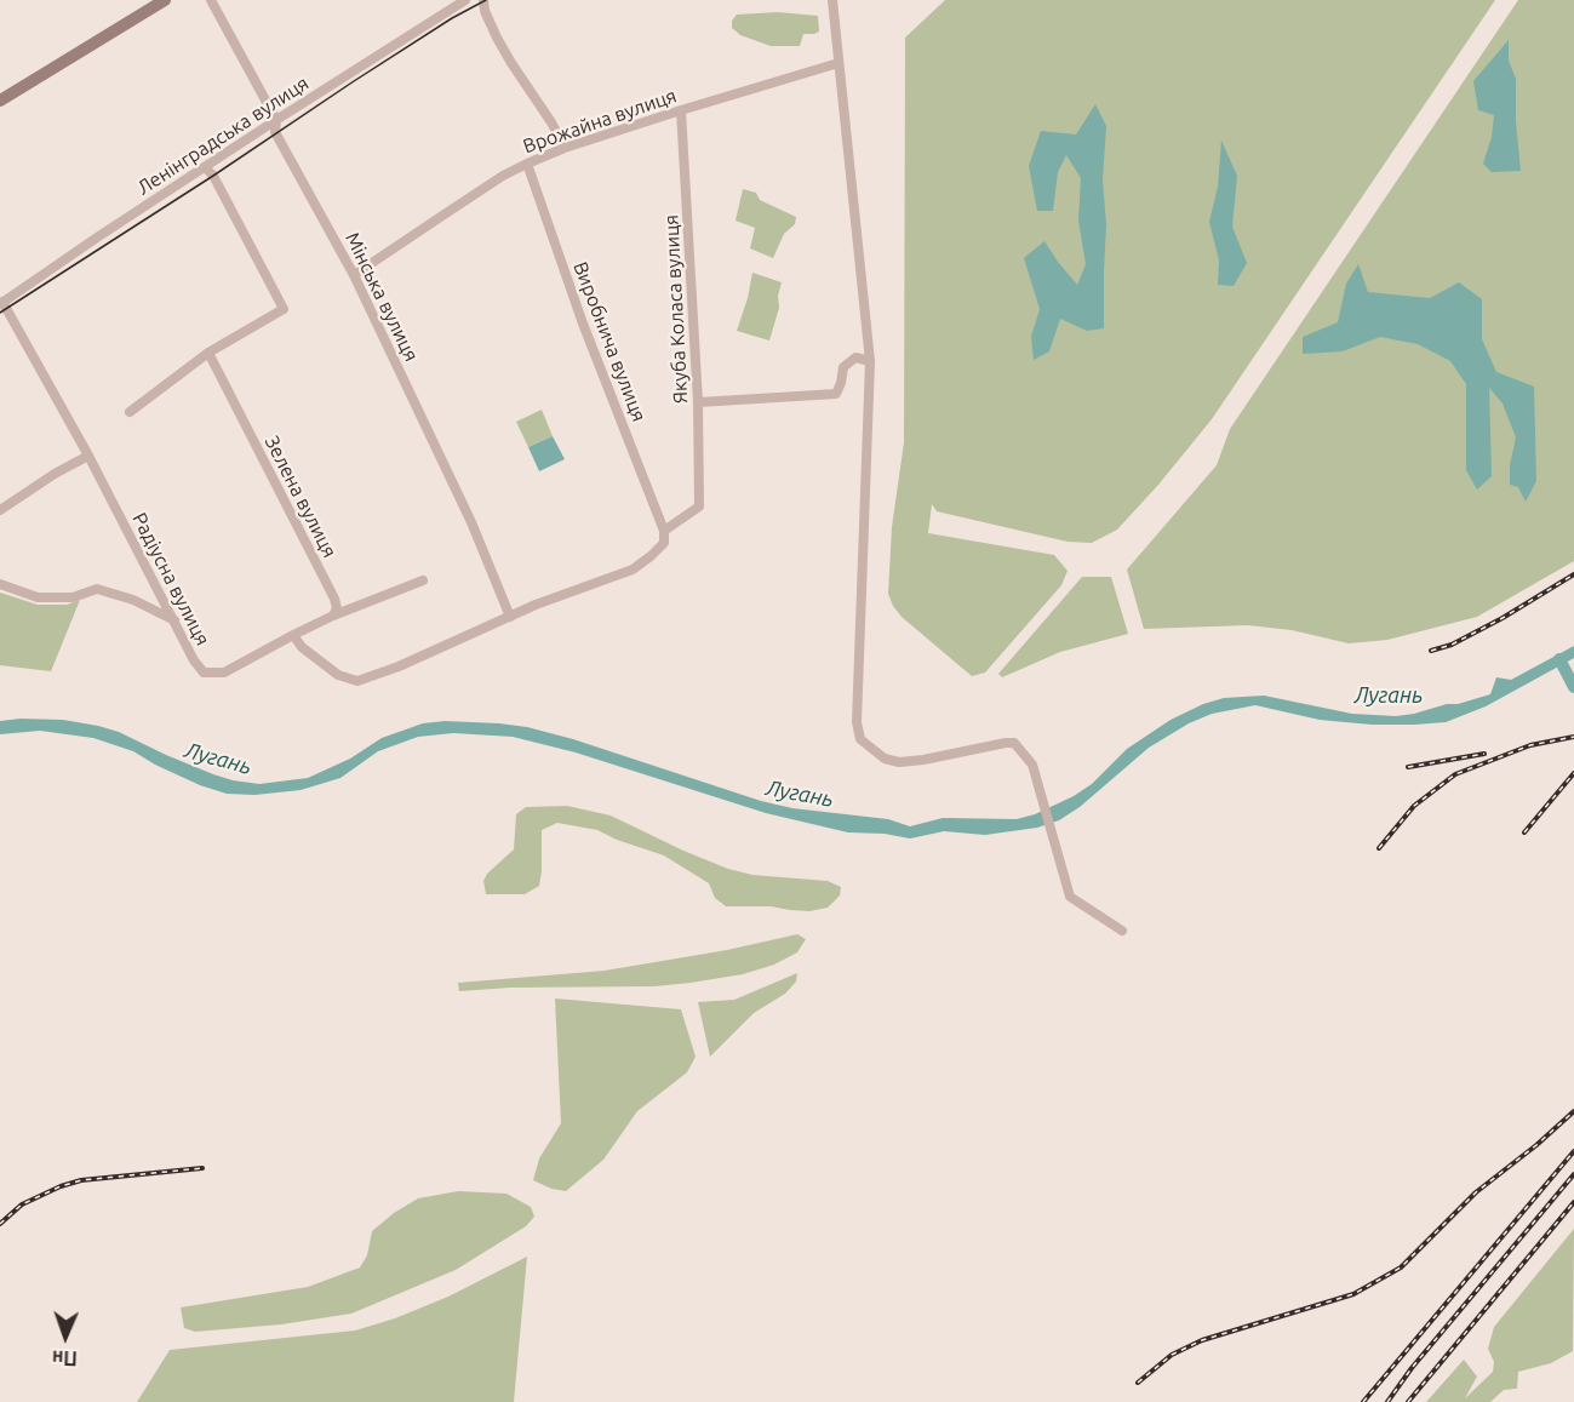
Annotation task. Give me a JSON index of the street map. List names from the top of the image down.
{
  "streets": {
    "street": [
      "Врожайна вулиця",
      "Ленінградська вулиця",
      "Мінська вулиця",
      "Якуба Коласа вулиця",
      "Виробнича вулиця",
      "Зелена вулиця",
      "Радіусна вулиця"
    ]
  },
  "crossings": [
    ["Врожайна вулиця", "Мінська вулиця"],
    ["Врожайна вулиця", "Якуба Коласа вулиця"],
    ["Врожайна вулиця", "Виробнича вулиця"],
    ["Ленінградська вулиця", "Мінська вулиця"],
    ["Ленінградська вулиця", "Радіусна вулиця"],
    ["Якуба Коласа вулиця", "Виробнича вулиця"]
  ],
  "water": ["Лугань"],
  "north": "bottom"
}
